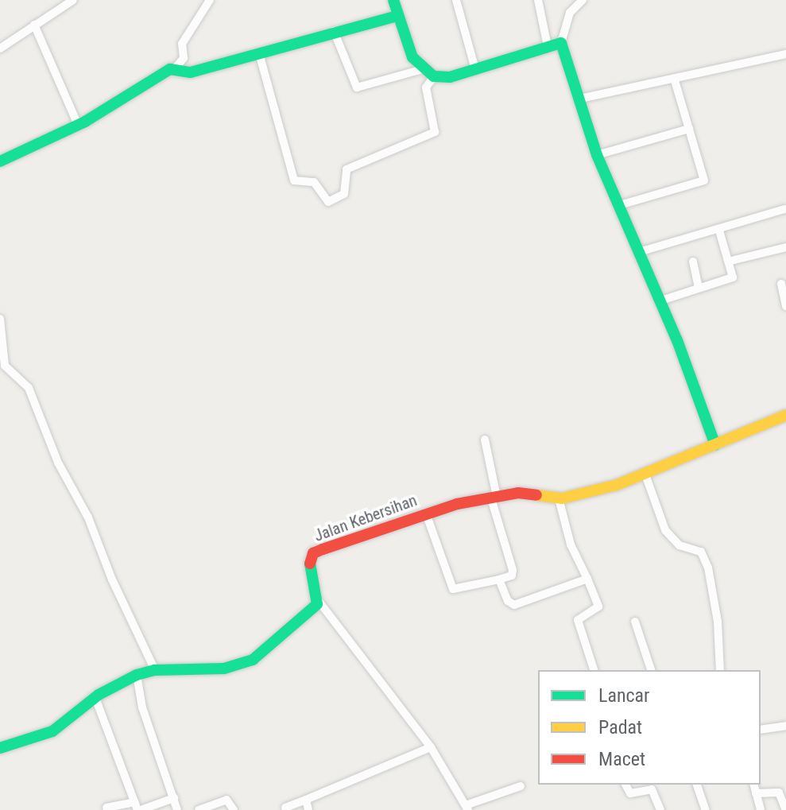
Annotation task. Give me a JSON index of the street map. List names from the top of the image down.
{
  "streets": {
    "street": ["Jalan Kebersihan"]
  },
  "legend": ["Lancar", "Padat", "Macet"]
}
